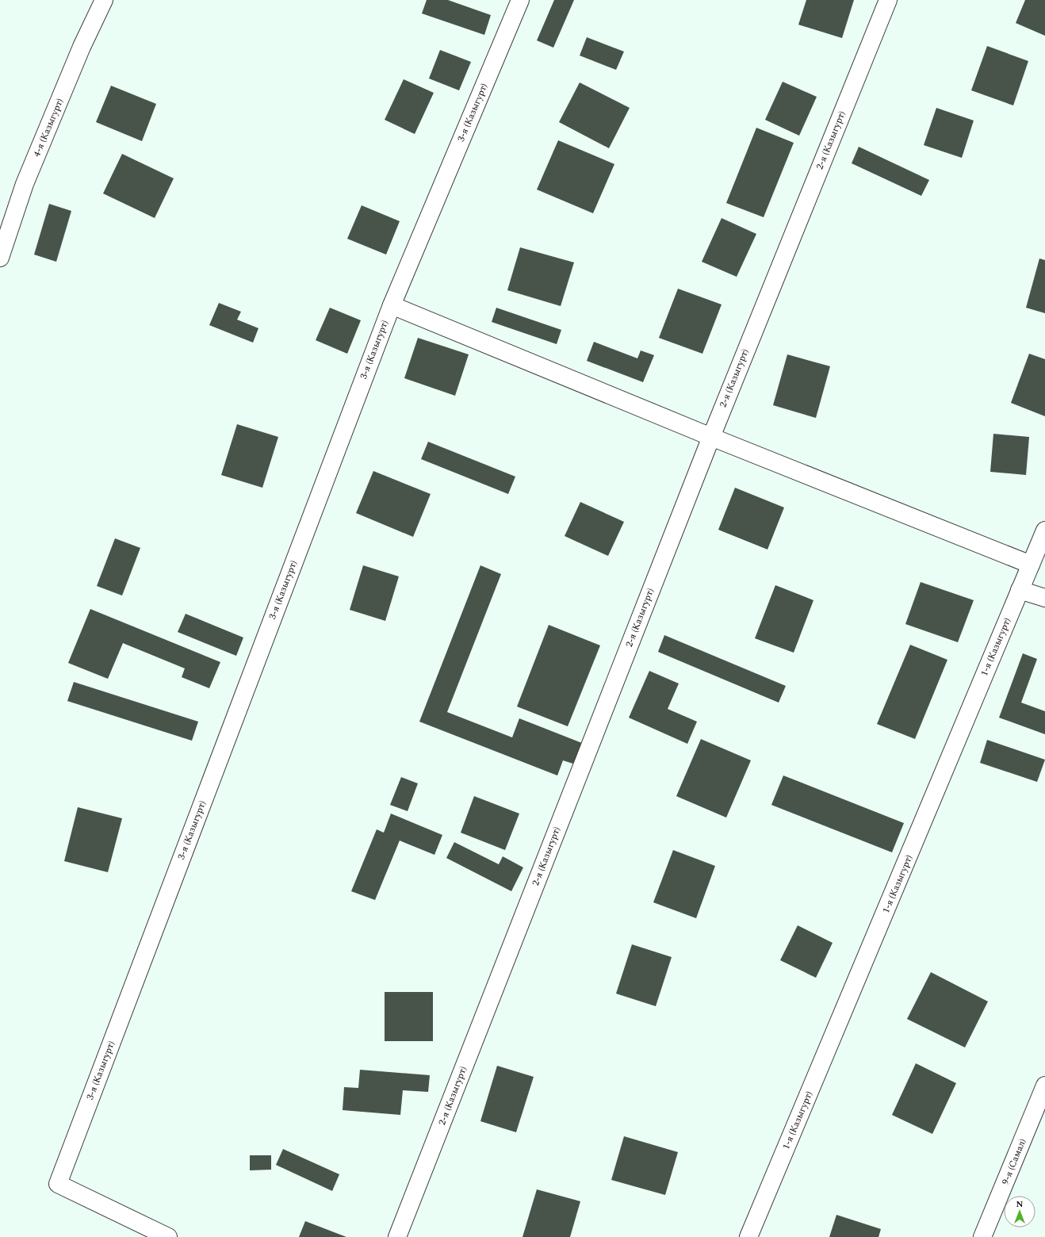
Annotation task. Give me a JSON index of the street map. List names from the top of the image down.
{
  "streets": {
    "street": [
      "3-я (Казыгурт)",
      "4-я (Казыгурт)",
      "2-я (Казыгурт)",
      "1-я (Казыгурт)",
      "9-я (Самал)"
    ]
  },
  "north": "top"
}
